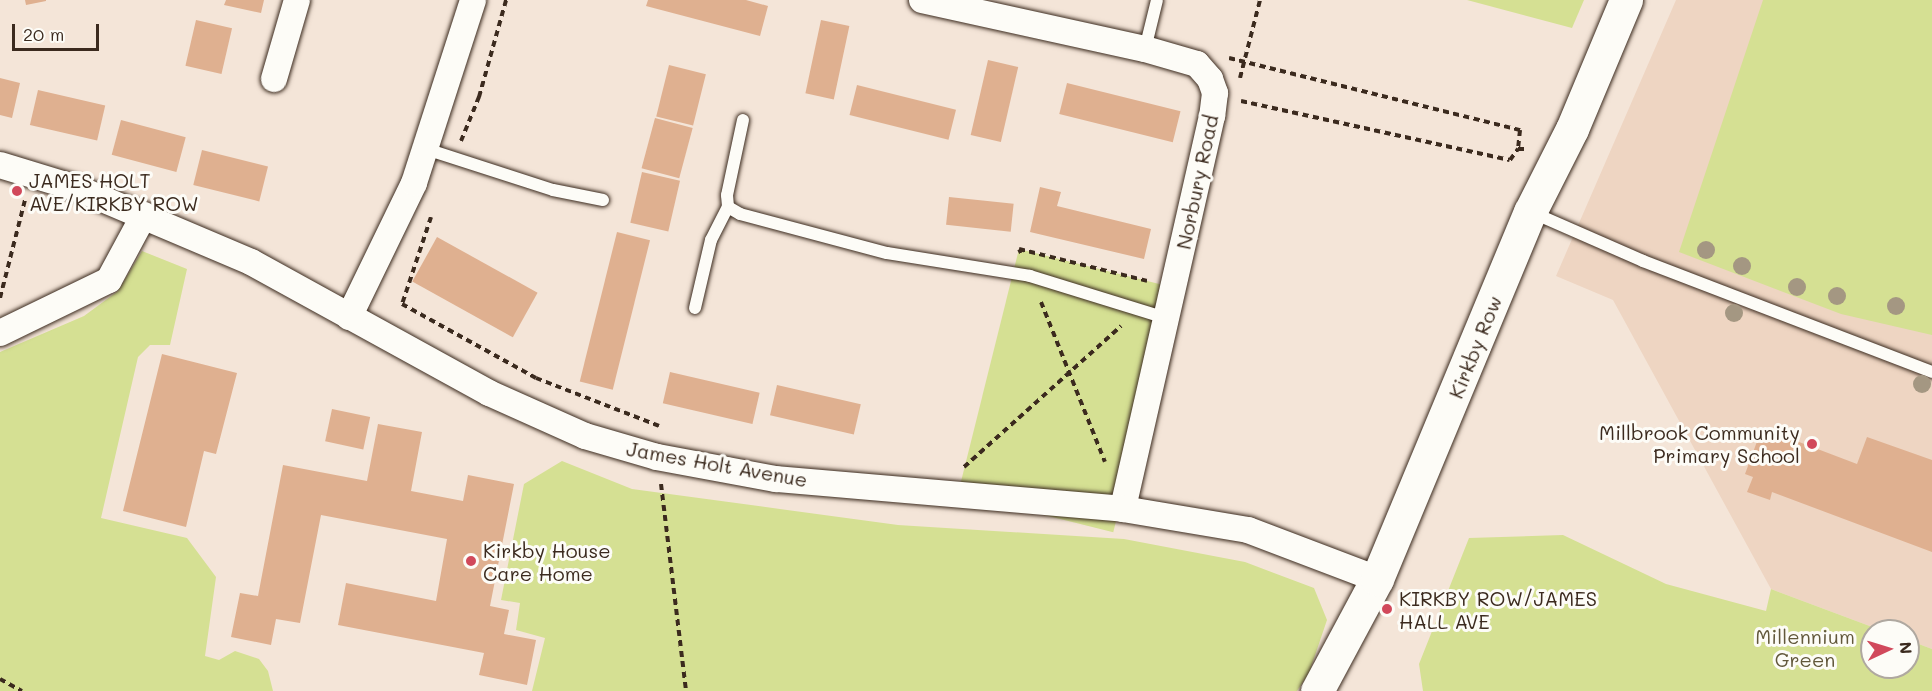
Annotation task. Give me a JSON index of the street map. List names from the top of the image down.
{
  "streets": {
    "street": ["Norbury Road", "Kirkby Row", "James Holt Avenue"]
  },
  "crossings": [
    ["Norbury Road", "James Holt Avenue"],
    ["Kirkby Row", "James Holt Avenue"]
  ],
  "parks": ["Millennium Green"],
  "places": [
    "JAMES HOLT AVE/KIRKBY ROW",
    "Millbrook Community Primary School",
    "Kirkby House Care Home",
    "KIRKBY ROW/JAMES HALL AVE"
  ],
  "scale_bar": "20 m",
  "north": "right"
}
